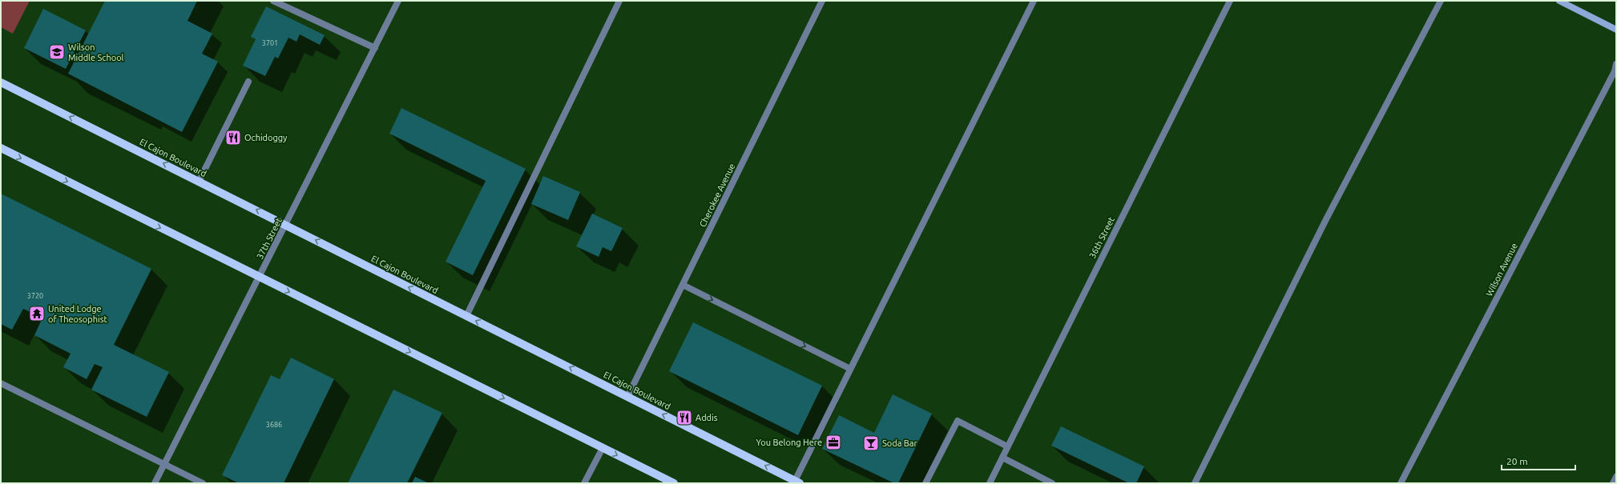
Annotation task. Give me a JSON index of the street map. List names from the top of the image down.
{
  "streets": {
    "main road": ["El Cajon Boulevard"],
    "street": [
      "Cherokee Avenue",
      "36th Street",
      "37th Street",
      "Wilson Avenue"
    ]
  },
  "crossings": [
    ["El Cajon Boulevard", "Cherokee Avenue"],
    ["El Cajon Boulevard", "37th Street"]
  ],
  "places": {
    "school or university": ["Wilson Middle School"],
    "restaurant": ["Ochidoggy", "Addis"],
    "temple": ["United Lodge of Theosophist"],
    "office": ["You Belong Here"],
    "bar": ["Soda Bar"]
  },
  "house_numbers": ["3701", "3720", "3686"],
  "scale_bar": "20 m"
}
